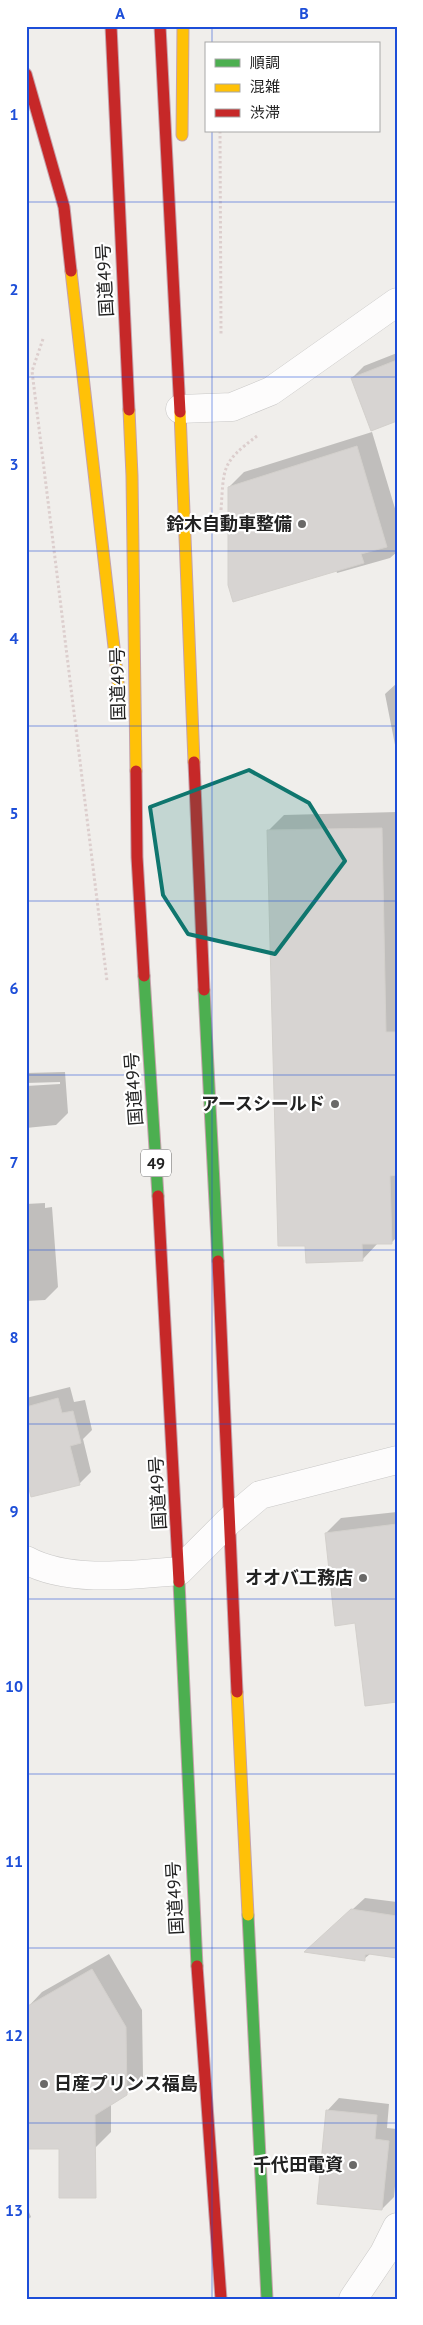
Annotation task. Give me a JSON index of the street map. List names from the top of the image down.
{
  "streets": {
    "highway": ["国道49号", "49"]
  },
  "places": [
    "鈴木自動車整備",
    "アースシールド",
    "オオバ工務店",
    "日産プリンス福島",
    "千代田電資"
  ],
  "legend": ["順調", "混雑", "渋滞"],
  "grid": {
    "columns": ["A", "B"],
    "rows": [
      "1",
      "2",
      "3",
      "4",
      "5",
      "6",
      "7",
      "8",
      "9",
      "10",
      "11",
      "12",
      "13"
    ]
  }
}
